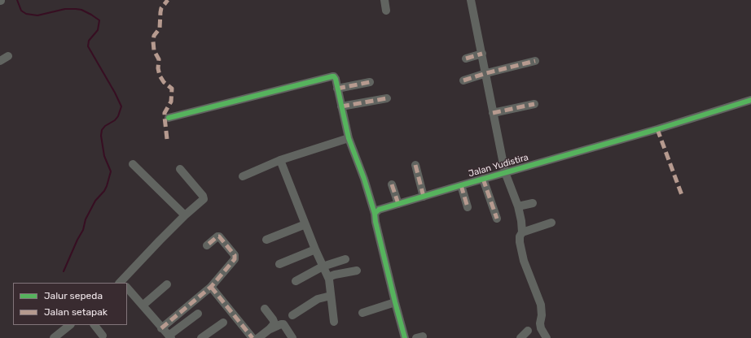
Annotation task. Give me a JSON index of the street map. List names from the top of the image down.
{
  "streets": {
    "street": ["Jalan Yudistira"]
  },
  "legend": ["Jalur sepeda", "Jalan setapak"]
}
